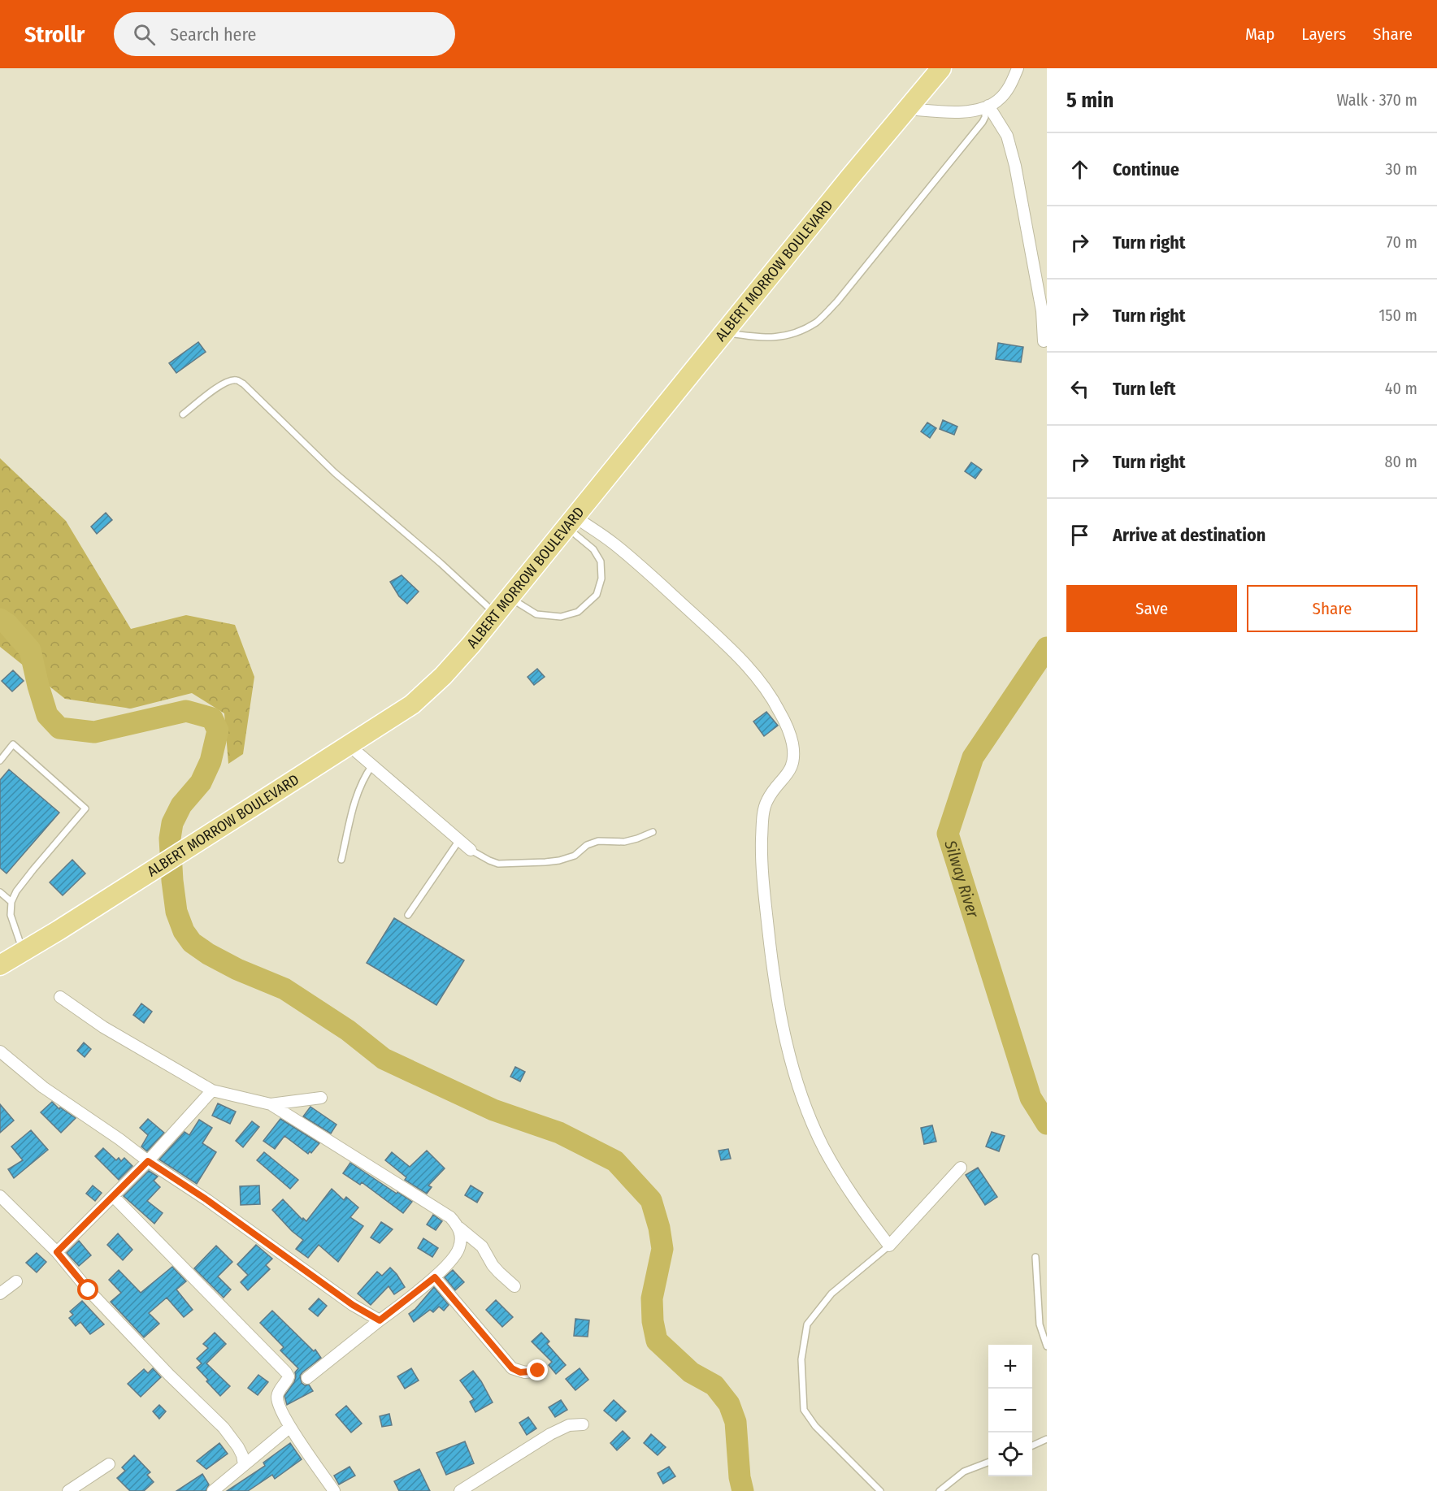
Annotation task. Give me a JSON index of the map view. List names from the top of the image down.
{
  "streets": {
    "highway": ["ALBERT MORROW BOULEVARD"]
  },
  "water": ["Silway River"],
  "page": {
    "header": "Strollr",
    "search": "Search here",
    "nav": ["Map", "Layers", "Share"],
    "heading": ["5 min", "Walk · 370 m"],
    "list": [
      ["Continue", "30 m"],
      ["Turn right", "70 m"],
      ["Turn right", "150 m"],
      ["Turn left", "40 m"],
      ["Turn right", "80 m"],
      "Arrive at destination"
    ],
    "buttons": ["Save", "Share"],
    "map_buttons": ["+", "−"]
  }
}
